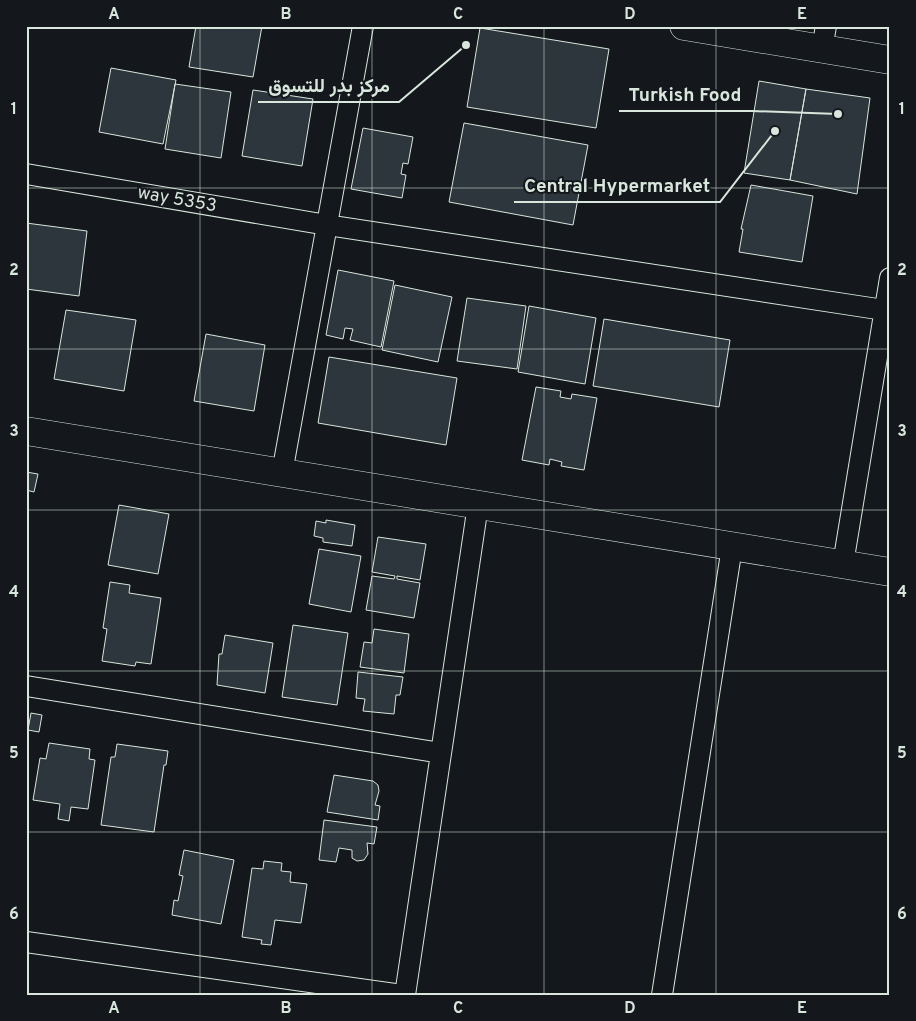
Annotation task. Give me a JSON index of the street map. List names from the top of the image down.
{
  "streets": {
    "street": ["way 5353"]
  },
  "places": ["مركز بدر للتسوق", "Turkish Food", "Central Hypermarket"],
  "grid": {
    "columns": [
      "A",
      "B",
      "C",
      "D",
      "E"
    ],
    "rows": [
      "1",
      "2",
      "3",
      "4",
      "5",
      "6"
    ]
  }
}
